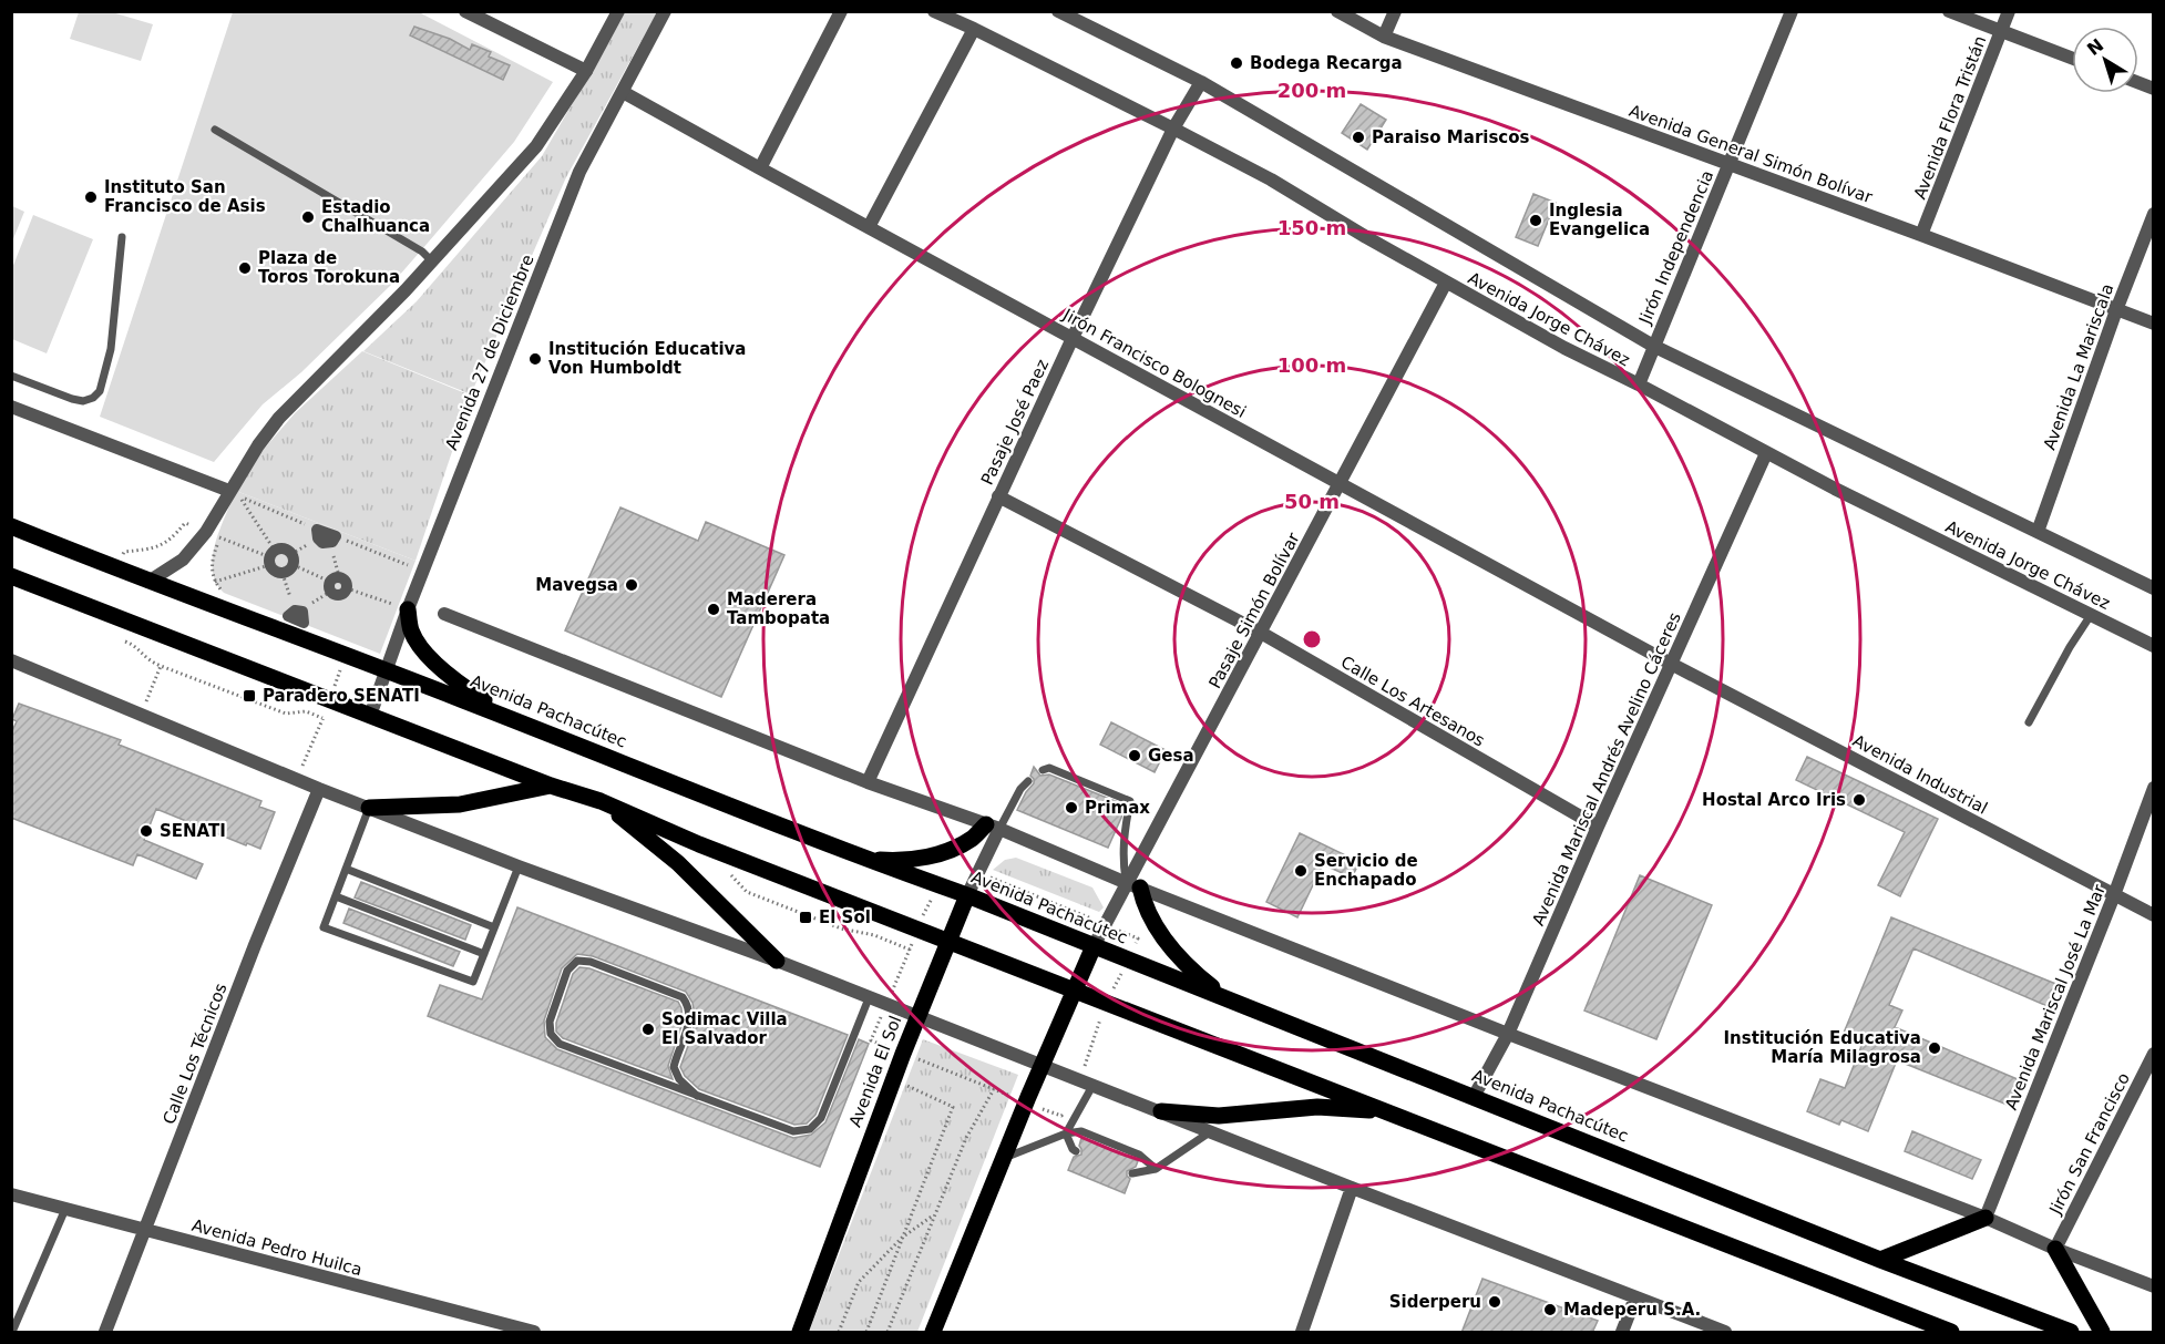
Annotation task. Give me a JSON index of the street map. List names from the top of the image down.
{
  "streets": {
    "main road": ["Avenida Pachacútec", "Avenida El Sol"],
    "street": [
      "Avenida Flora Tristán",
      "Avenida General Simón Bolívar",
      "Jirón Independencia",
      "Avenida Jorge Chávez",
      "Avenida 27 de Diciembre",
      "Jirón Francisco Bolognesi",
      "Avenida La Mariscala",
      "Pasaje José Paez",
      "Pasaje Simón Bolívar",
      "Calle Los Artesanos",
      "Avenida Mariscal Andrés Avelino Cáceres",
      "Avenida Industrial",
      "Avenida Mariscal José La Mar",
      "Calle Los Técnicos",
      "Jirón San Francisco",
      "Avenida Pedro Huilca"
    ]
  },
  "crossings": [
    ["Avenida Flora Tristán", "Avenida General Simón Bolívar"],
    ["Avenida General Simón Bolívar", "Jirón Independencia"],
    ["Avenida General Simón Bolívar", "Avenida La Mariscala"],
    ["Jirón Independencia", "Avenida Jorge Chávez"],
    ["Avenida Jorge Chávez", "Avenida La Mariscala"],
    ["Avenida Jorge Chávez", "Pasaje José Paez"],
    ["Avenida Jorge Chávez", "Pasaje Simón Bolívar"],
    ["Avenida Jorge Chávez", "Avenida Mariscal Andrés Avelino Cáceres"],
    ["Avenida 27 de Diciembre", "Jirón Francisco Bolognesi"],
    ["Avenida 27 de Diciembre", "Avenida Pachacútec"],
    ["Jirón Francisco Bolognesi", "Pasaje José Paez"],
    ["Jirón Francisco Bolognesi", "Pasaje Simón Bolívar"],
    ["Jirón Francisco Bolognesi", "Avenida Mariscal Andrés Avelino Cáceres"],
    ["Jirón Francisco Bolognesi", "Avenida Industrial"],
    ["Pasaje José Paez", "Calle Los Artesanos"],
    ["Pasaje Simón Bolívar", "Calle Los Artesanos"],
    ["Calle Los Artesanos", "Avenida Mariscal Andrés Avelino Cáceres"],
    ["Avenida Pachacútec", "Avenida Mariscal Andrés Avelino Cáceres"],
    ["Avenida Pachacútec", "Avenida El Sol"],
    ["Avenida Mariscal Andrés Avelino Cáceres", "Avenida Industrial"],
    ["Avenida Industrial", "Avenida Mariscal José La Mar"],
    ["Calle Los Técnicos", "Avenida Pedro Huilca"]
  ],
  "places": {
    "other": [
      "Bodega Recarga",
      "Paraiso Mariscos",
      "Instituto San Francisco de Asis",
      "Estadio Chalhuanca",
      "Inglesia Evangelica",
      "Plaza de Toros Torokuna",
      "Institución Educativa Von Humboldt",
      "Mavegsa",
      "Maderera Tambopata",
      "Gesa",
      "Hostal Arco Iris",
      "Primax",
      "SENATI",
      "Servicio de Enchapado",
      "Sodimac Villa El Salvador",
      "Institución Educativa María Milagrosa",
      "Siderperu",
      "Madeperu S.A."
    ],
    "transit": ["Paradero SENATI", "El Sol"]
  },
  "north": "top left",
  "rings": [
    "200 m",
    "150 m",
    "100 m",
    "50 m"
  ]
}
